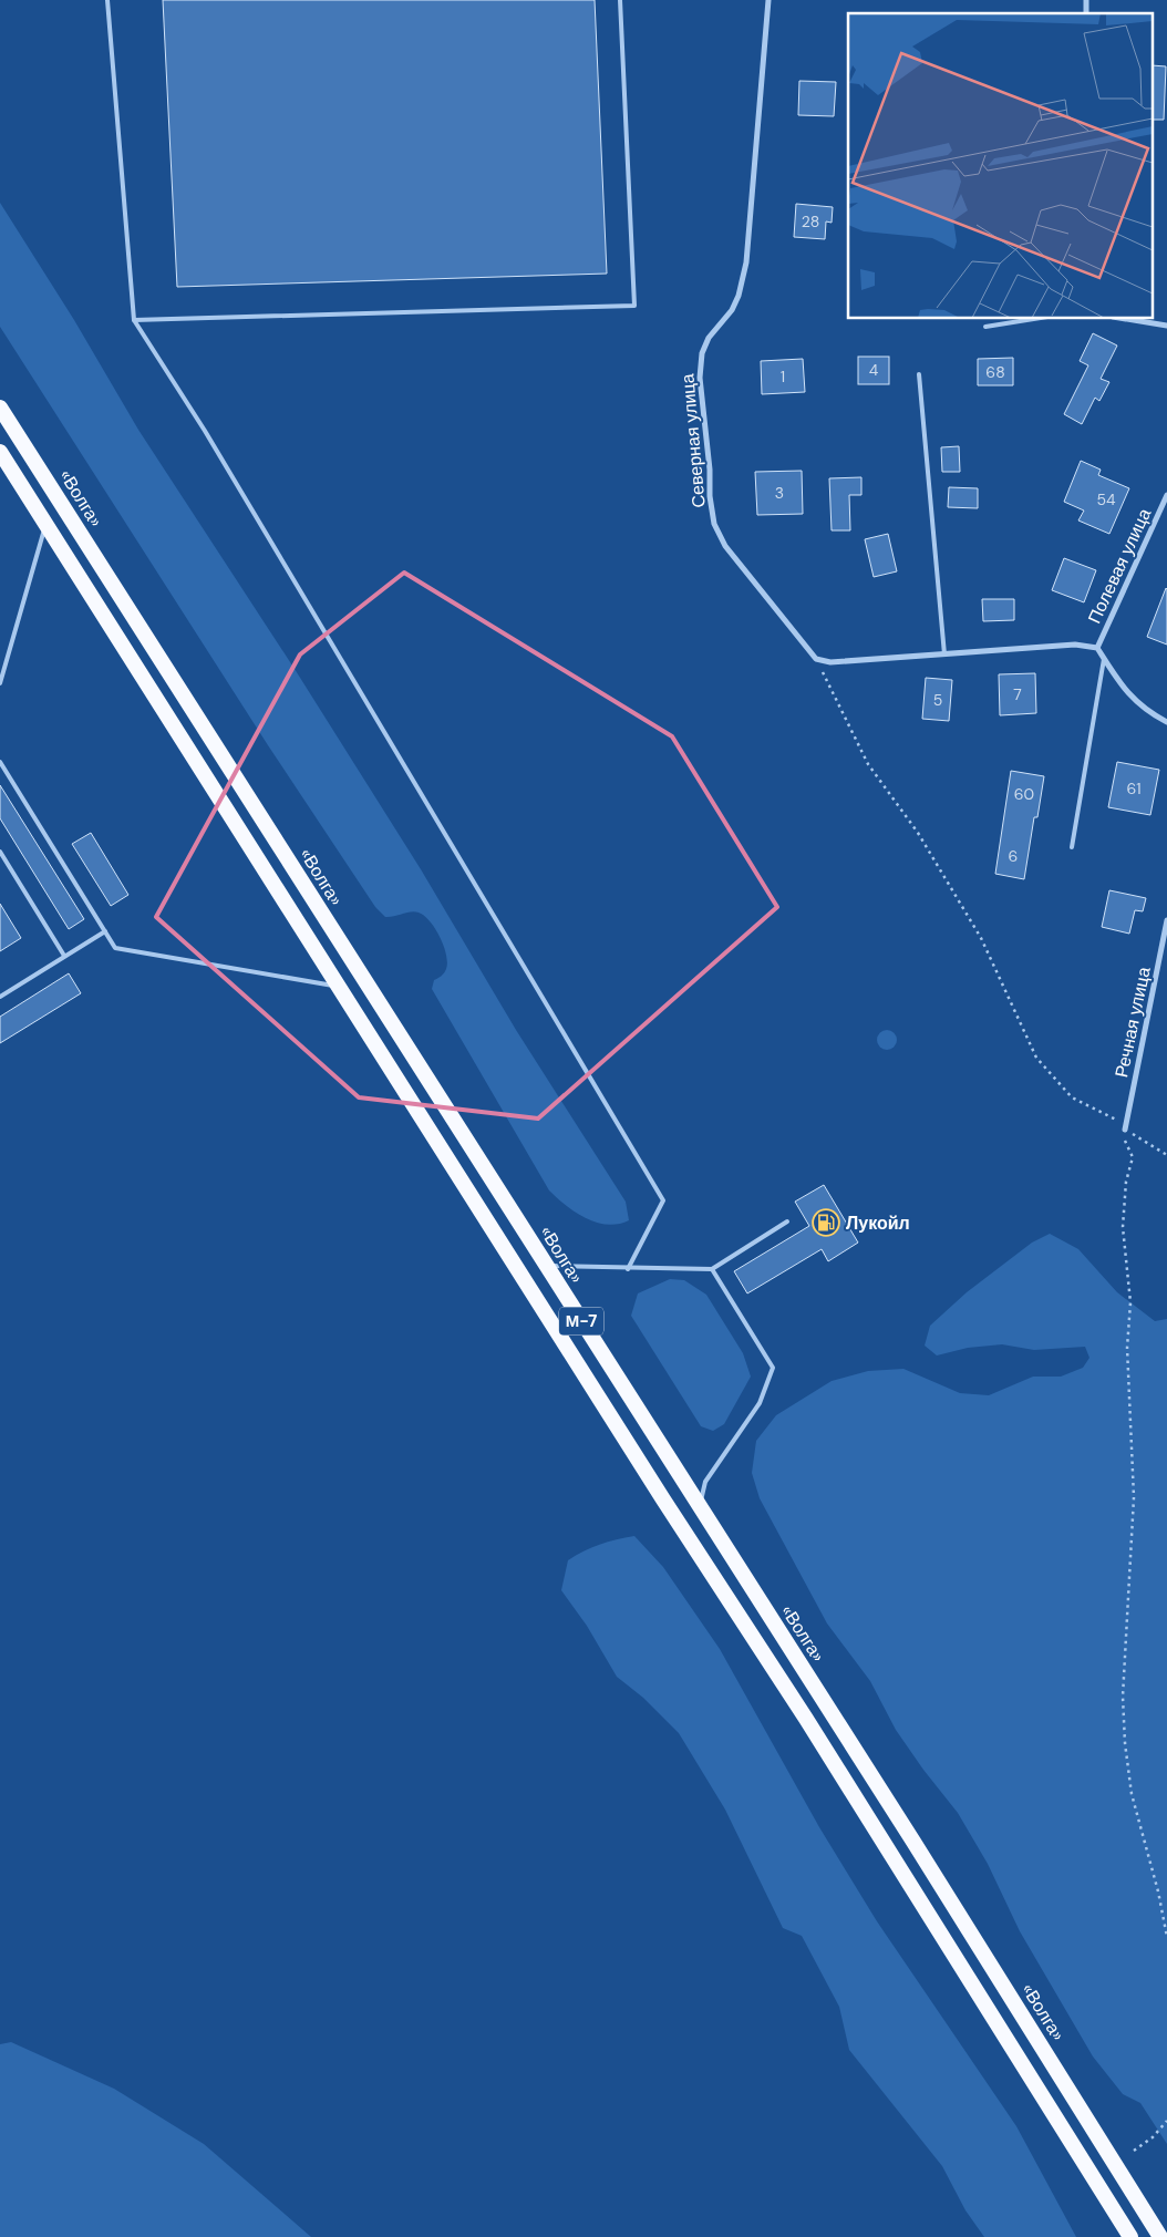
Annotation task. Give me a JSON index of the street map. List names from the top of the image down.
{
  "streets": {
    "highway": ["«Волга»", "М-7"],
    "street": ["Северная улица", "Полевая улица", "Речная улица"]
  },
  "places": {
    "fuel station": ["Лукойл"]
  },
  "house_numbers": [
    "28",
    "4",
    "68",
    "1",
    "3",
    "54",
    "7",
    "5",
    "61",
    "60",
    "6"
  ]
}
